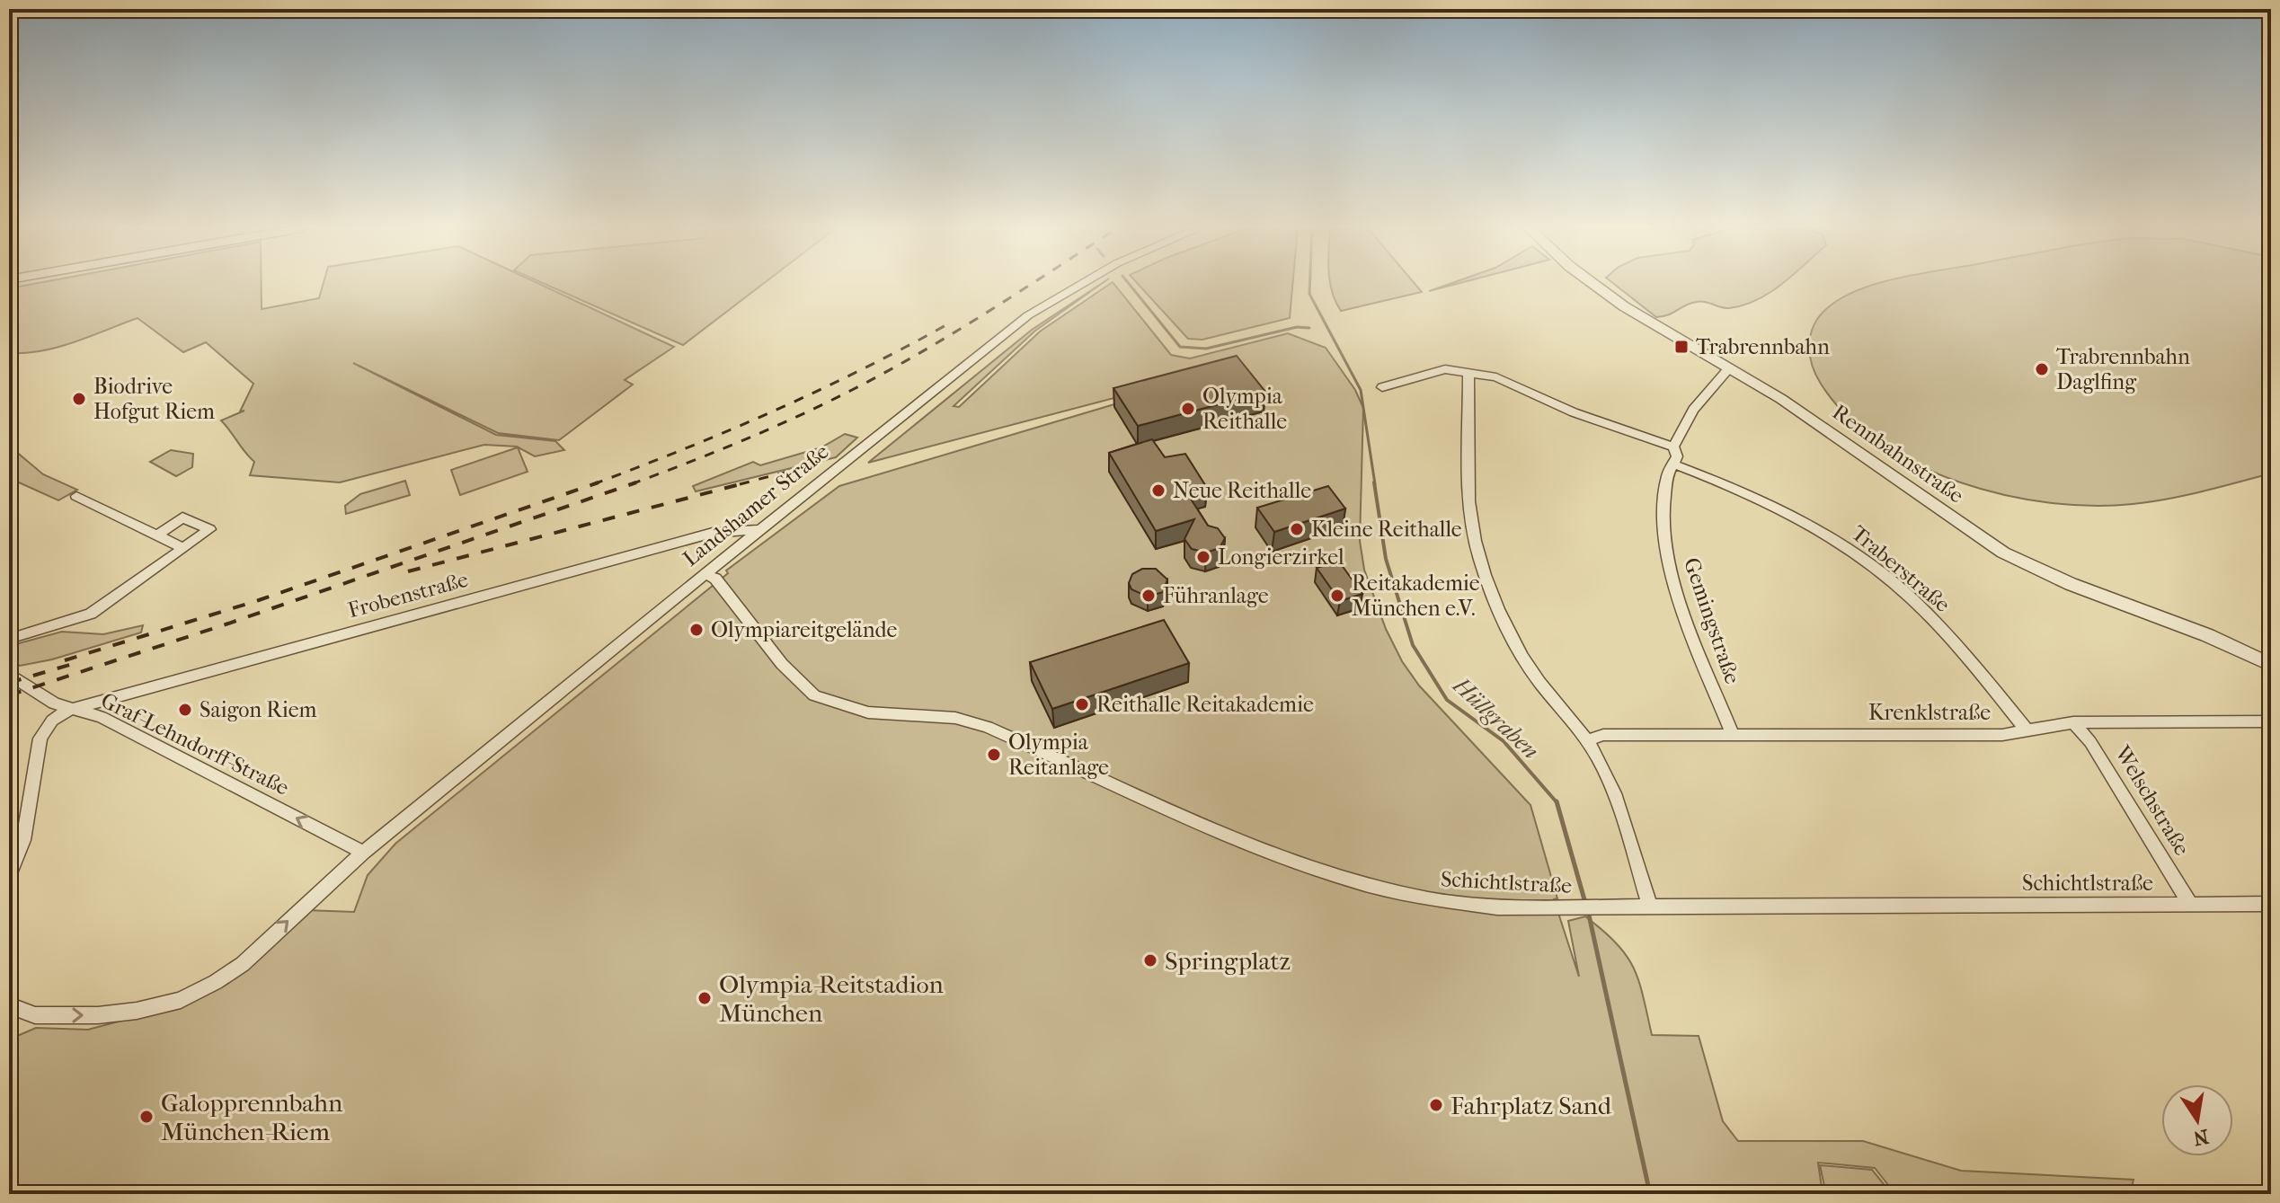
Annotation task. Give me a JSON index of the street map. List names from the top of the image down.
{
  "streets": {
    "street": [
      "Rennbahnstraße",
      "Landshamer Straße",
      "Traberstraße",
      "Frobenstraße",
      "Gemingstraße",
      "Krenklstraße",
      "Graf-Lehndorff-Straße",
      "Welschstraße",
      "Schichtlstraße"
    ]
  },
  "crossings": [
    ["Landshamer Straße", "Frobenstraße"],
    ["Landshamer Straße", "Graf-Lehndorff-Straße"],
    ["Landshamer Straße", "Schichtlstraße"],
    ["Traberstraße", "Gemingstraße"],
    ["Traberstraße", "Krenklstraße"],
    ["Frobenstraße", "Graf-Lehndorff-Straße"],
    ["Gemingstraße", "Krenklstraße"],
    ["Krenklstraße", "Welschstraße"],
    ["Welschstraße", "Schichtlstraße"]
  ],
  "one_way": ["Graf-Lehndorff-Straße"],
  "water": ["Hüllgraben"],
  "places": {
    "transit": ["Trabrennbahn"],
    "other": [
      "Trabrennbahn Daglfing",
      "Biodrive Hofgut Riem",
      "Olympia Reithalle",
      "Neue Reithalle",
      "Kleine Reithalle",
      "Longierzirkel",
      "Führanlage",
      "Reitakademie München e.V.",
      "Olympiareitgelände",
      "Reithalle Reitakademie",
      "Saigon Riem",
      "Olympia Reitanlage",
      "Springplatz",
      "Olympia-Reitstadion München",
      "Fahrplatz Sand",
      "Galopprennbahn München-Riem"
    ]
  },
  "north": "bottom"
}
